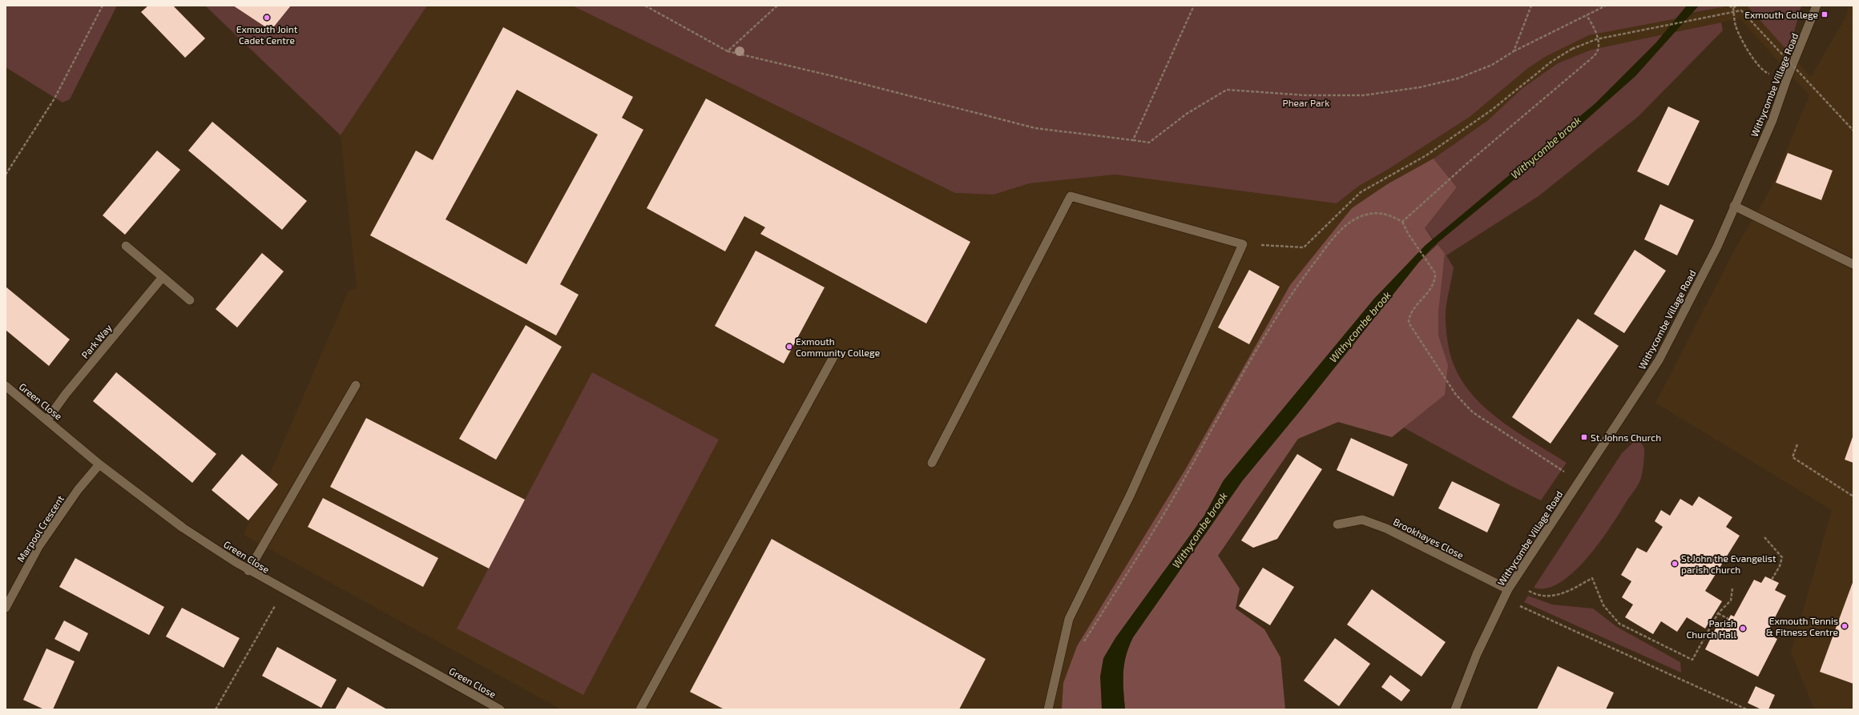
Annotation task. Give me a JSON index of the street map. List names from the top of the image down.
{
  "streets": {
    "street": [
      "Withycombe Village Road",
      "Park Way",
      "Green Close",
      "Marpool Crescent",
      "Brookhayes Close"
    ]
  },
  "crossings": [
    ["Withycombe Village Road", "Brookhayes Close"],
    ["Park Way", "Green Close"],
    ["Green Close", "Marpool Crescent"]
  ],
  "water": ["Withycombe brook"],
  "parks": ["Phear Park"],
  "places": {
    "transit": ["Exmouth College", "St. Johns Church"],
    "other": [
      "Exmouth Joint Cadet Centre",
      "Exmouth Community College",
      "St John the Evangelist parish church",
      "Exmouth Tennis & Fitness Centre",
      "Parish Church Hall"
    ]
  }
}
